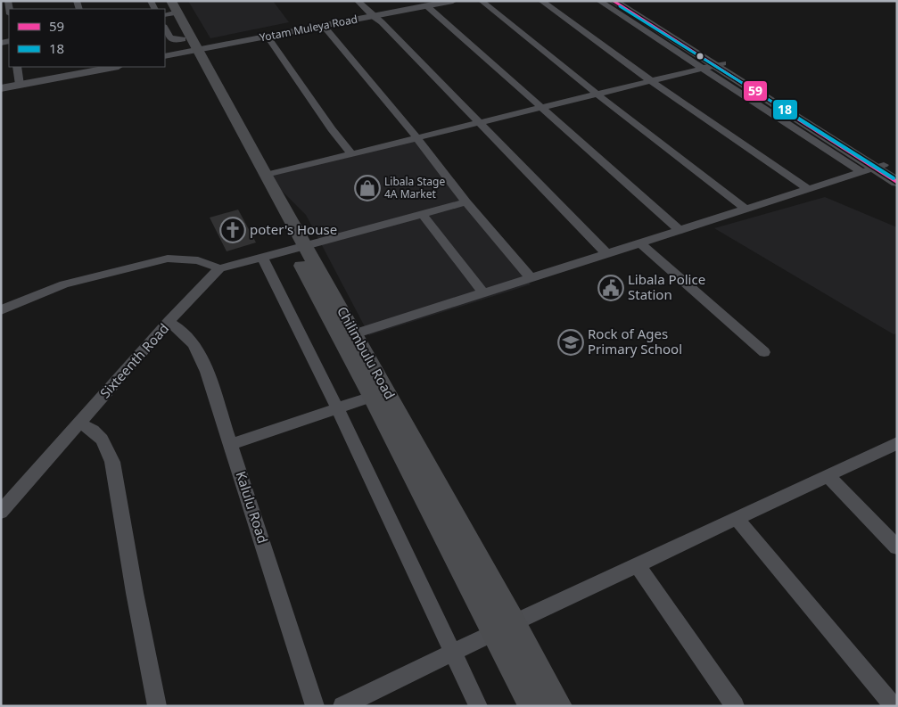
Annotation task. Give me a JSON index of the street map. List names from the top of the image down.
{
  "streets": {
    "main road": ["Chilimbulu Road"],
    "street": ["Yotam Muleya Road", "Sixteenth Road", "Kalulu Road"]
  },
  "crossings": [
    ["Yotam Muleya Road", "Chilimbulu Road"],
    ["Sixteenth Road", "Kalulu Road"]
  ],
  "places": {
    "shop": ["Libala Stage 4A Market"],
    "church": ["poter's House"],
    "public building": ["Libala Police Station"],
    "school or university": ["Rock of Ages Primary School"]
  },
  "lines": ["transit line 59", "transit line 18"],
  "legend": ["59", "18"]
}
